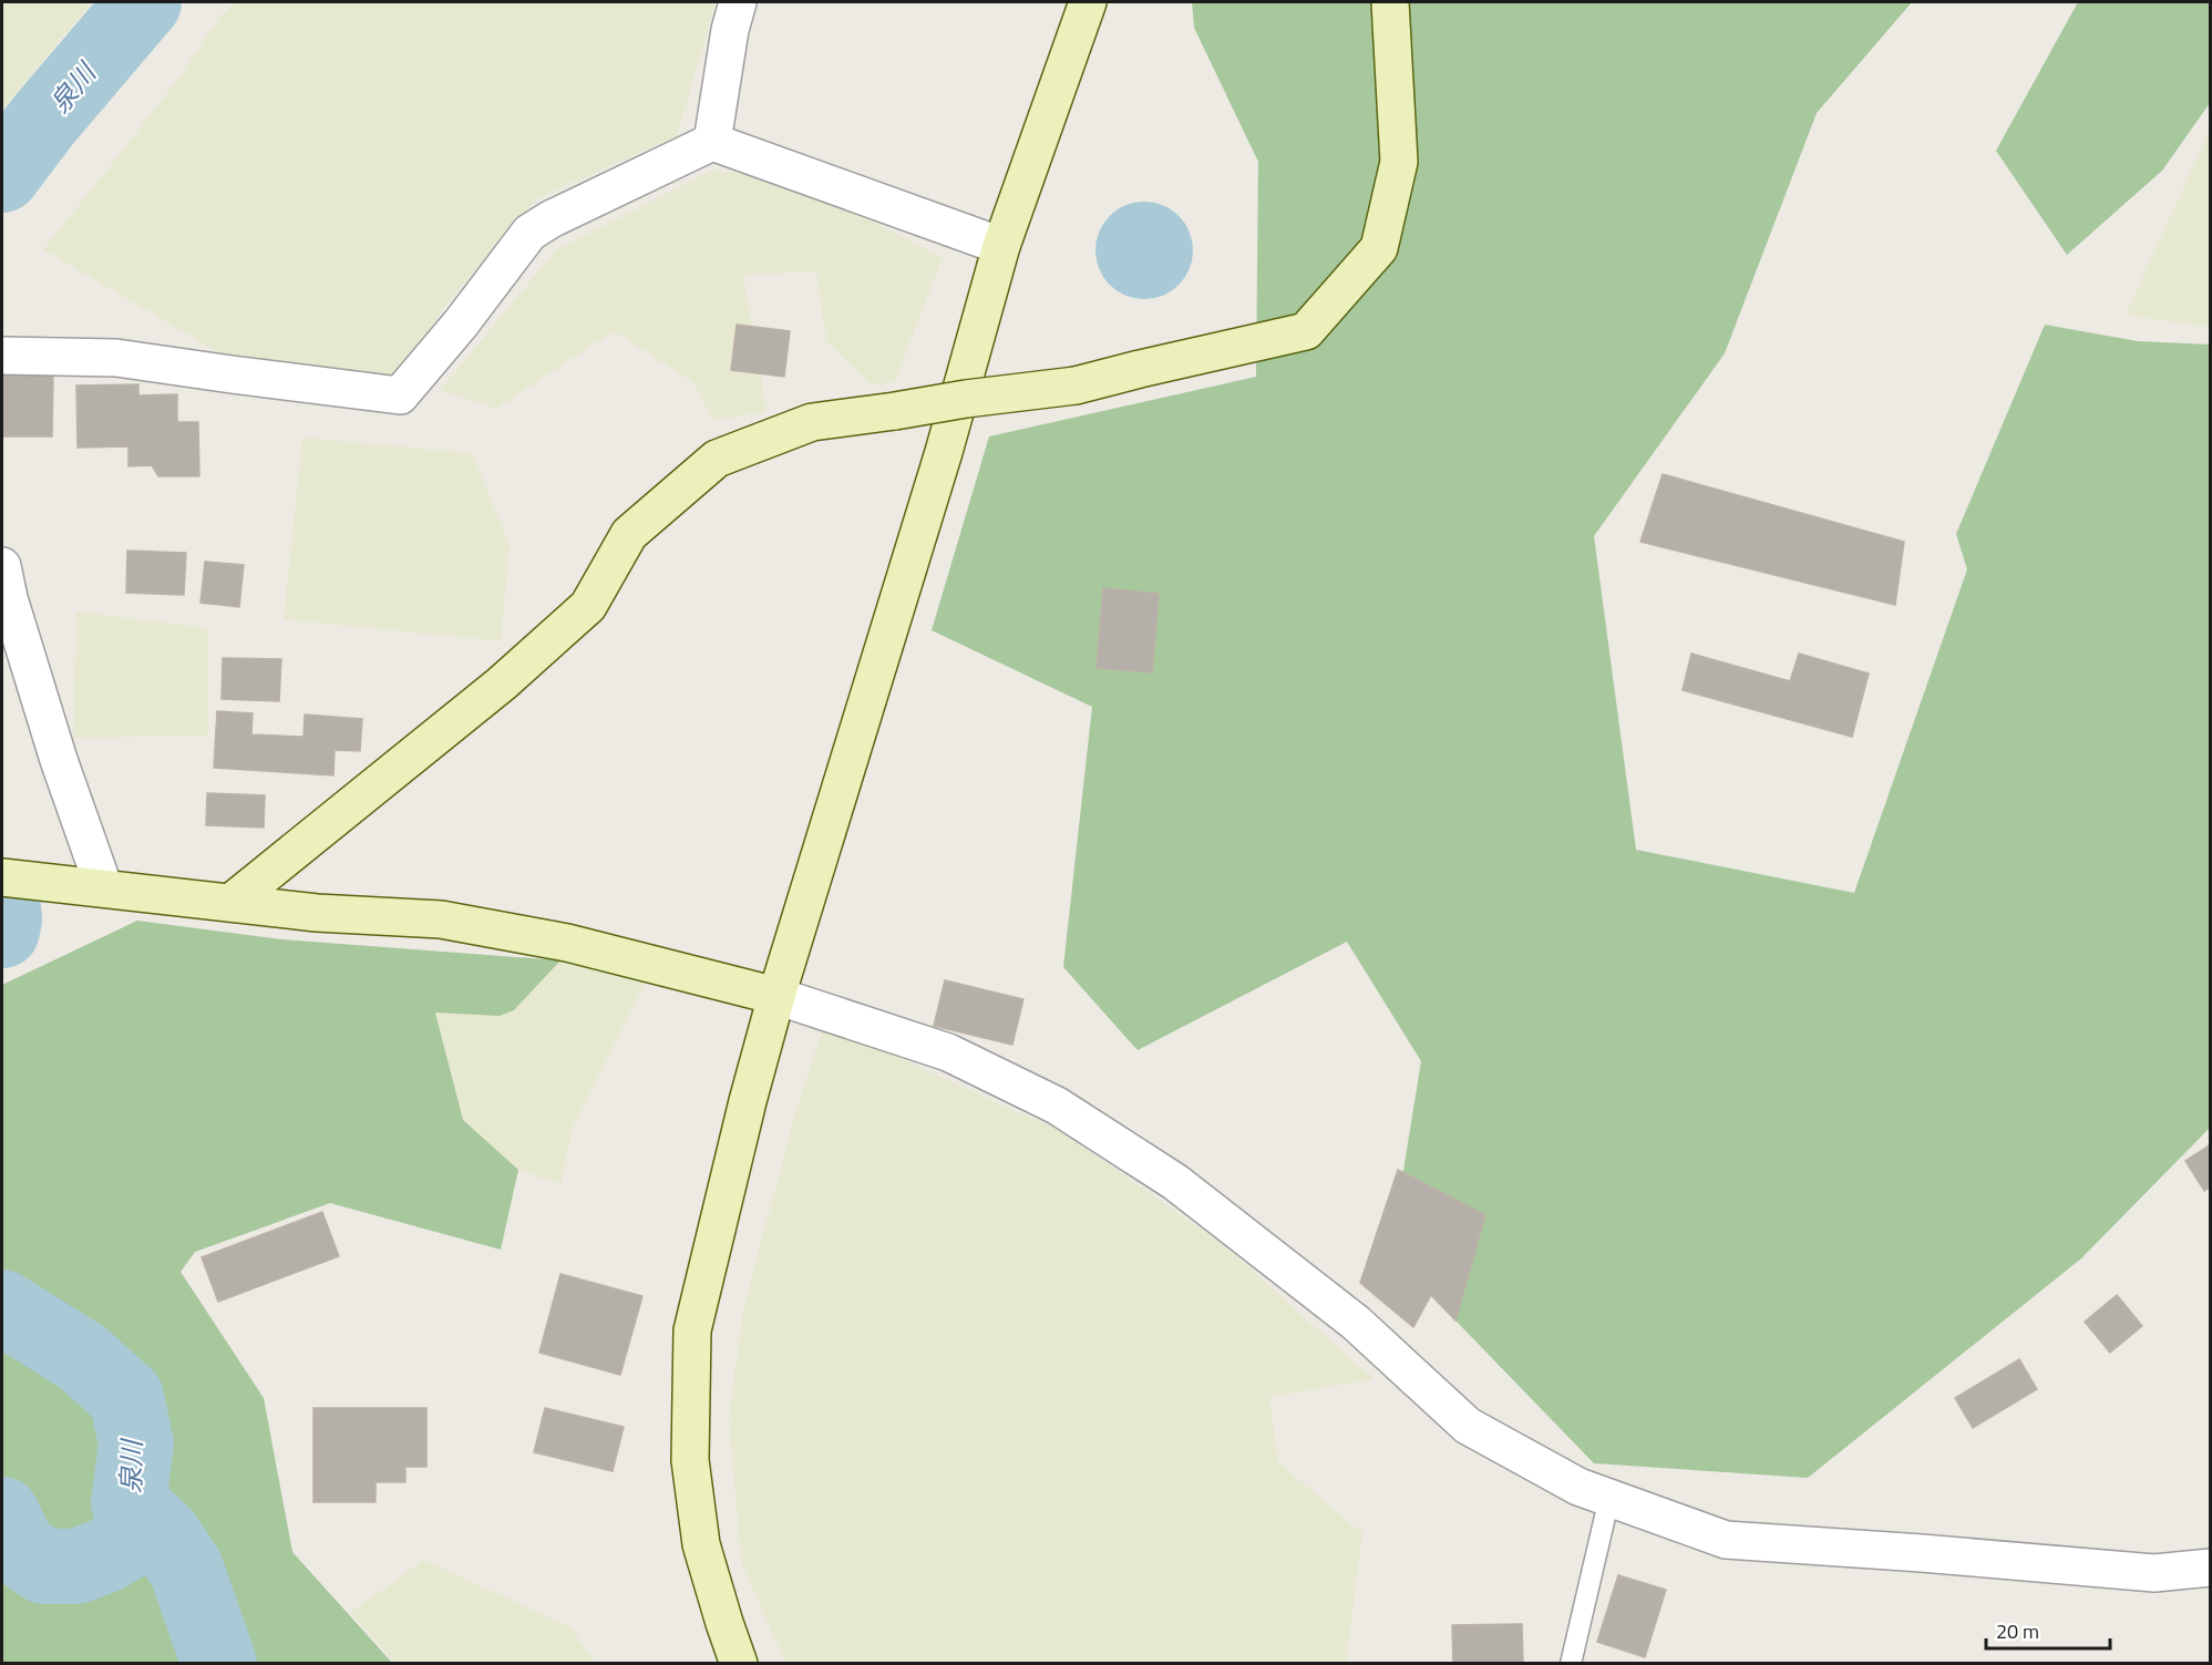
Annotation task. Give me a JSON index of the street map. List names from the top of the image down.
{
  "water": ["泉川"],
  "scale_bar": "20 m"
}
